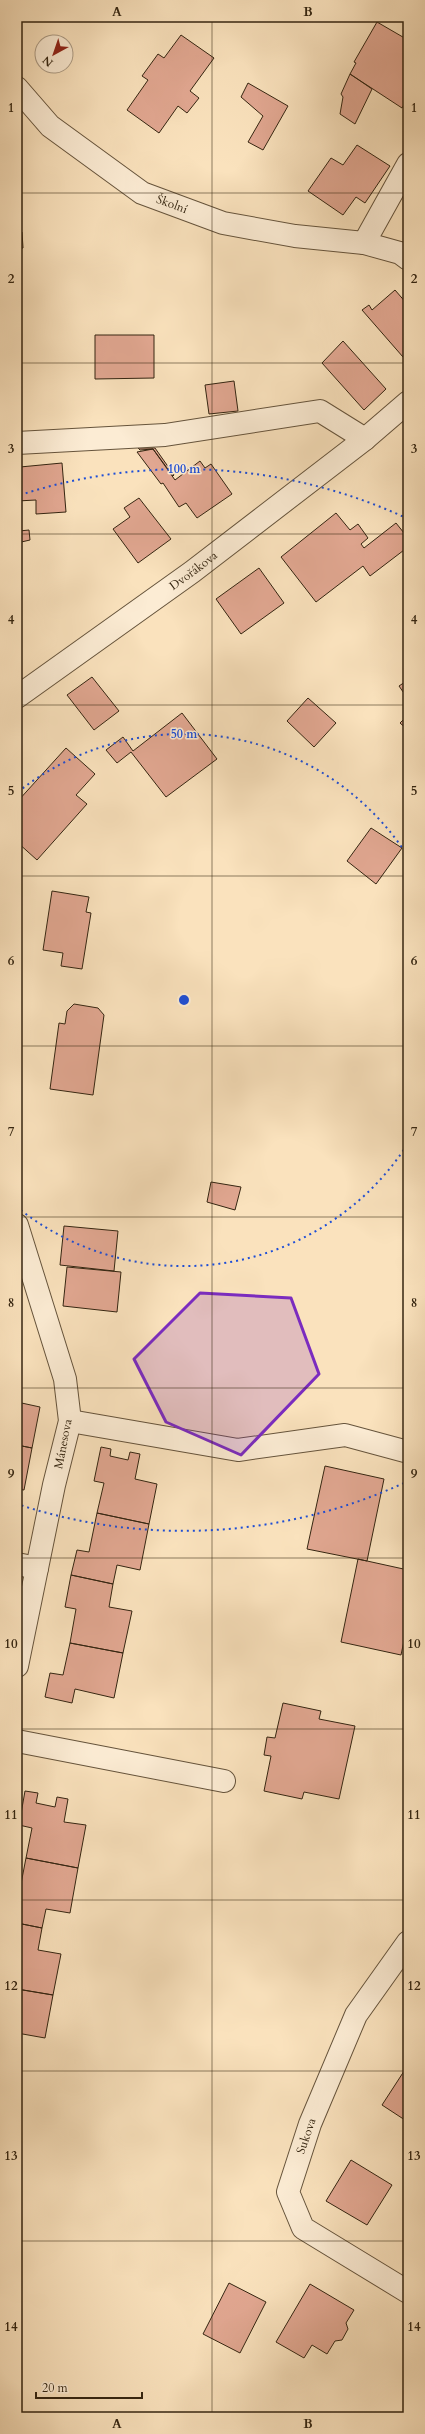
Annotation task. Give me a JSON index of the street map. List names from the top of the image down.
{
  "streets": {
    "street": [
      "Školní",
      "Dvořákova",
      "Mánesova",
      "Sukova"
    ]
  },
  "scale_bar": "20 m",
  "north": "bottom left",
  "grid": {
    "columns": ["A", "B"],
    "rows": [
      "1",
      "2",
      "3",
      "4",
      "5",
      "6",
      "7",
      "8",
      "9",
      "10",
      "11",
      "12",
      "13",
      "14"
    ]
  },
  "rings": ["100 m", "50 m"]
}
